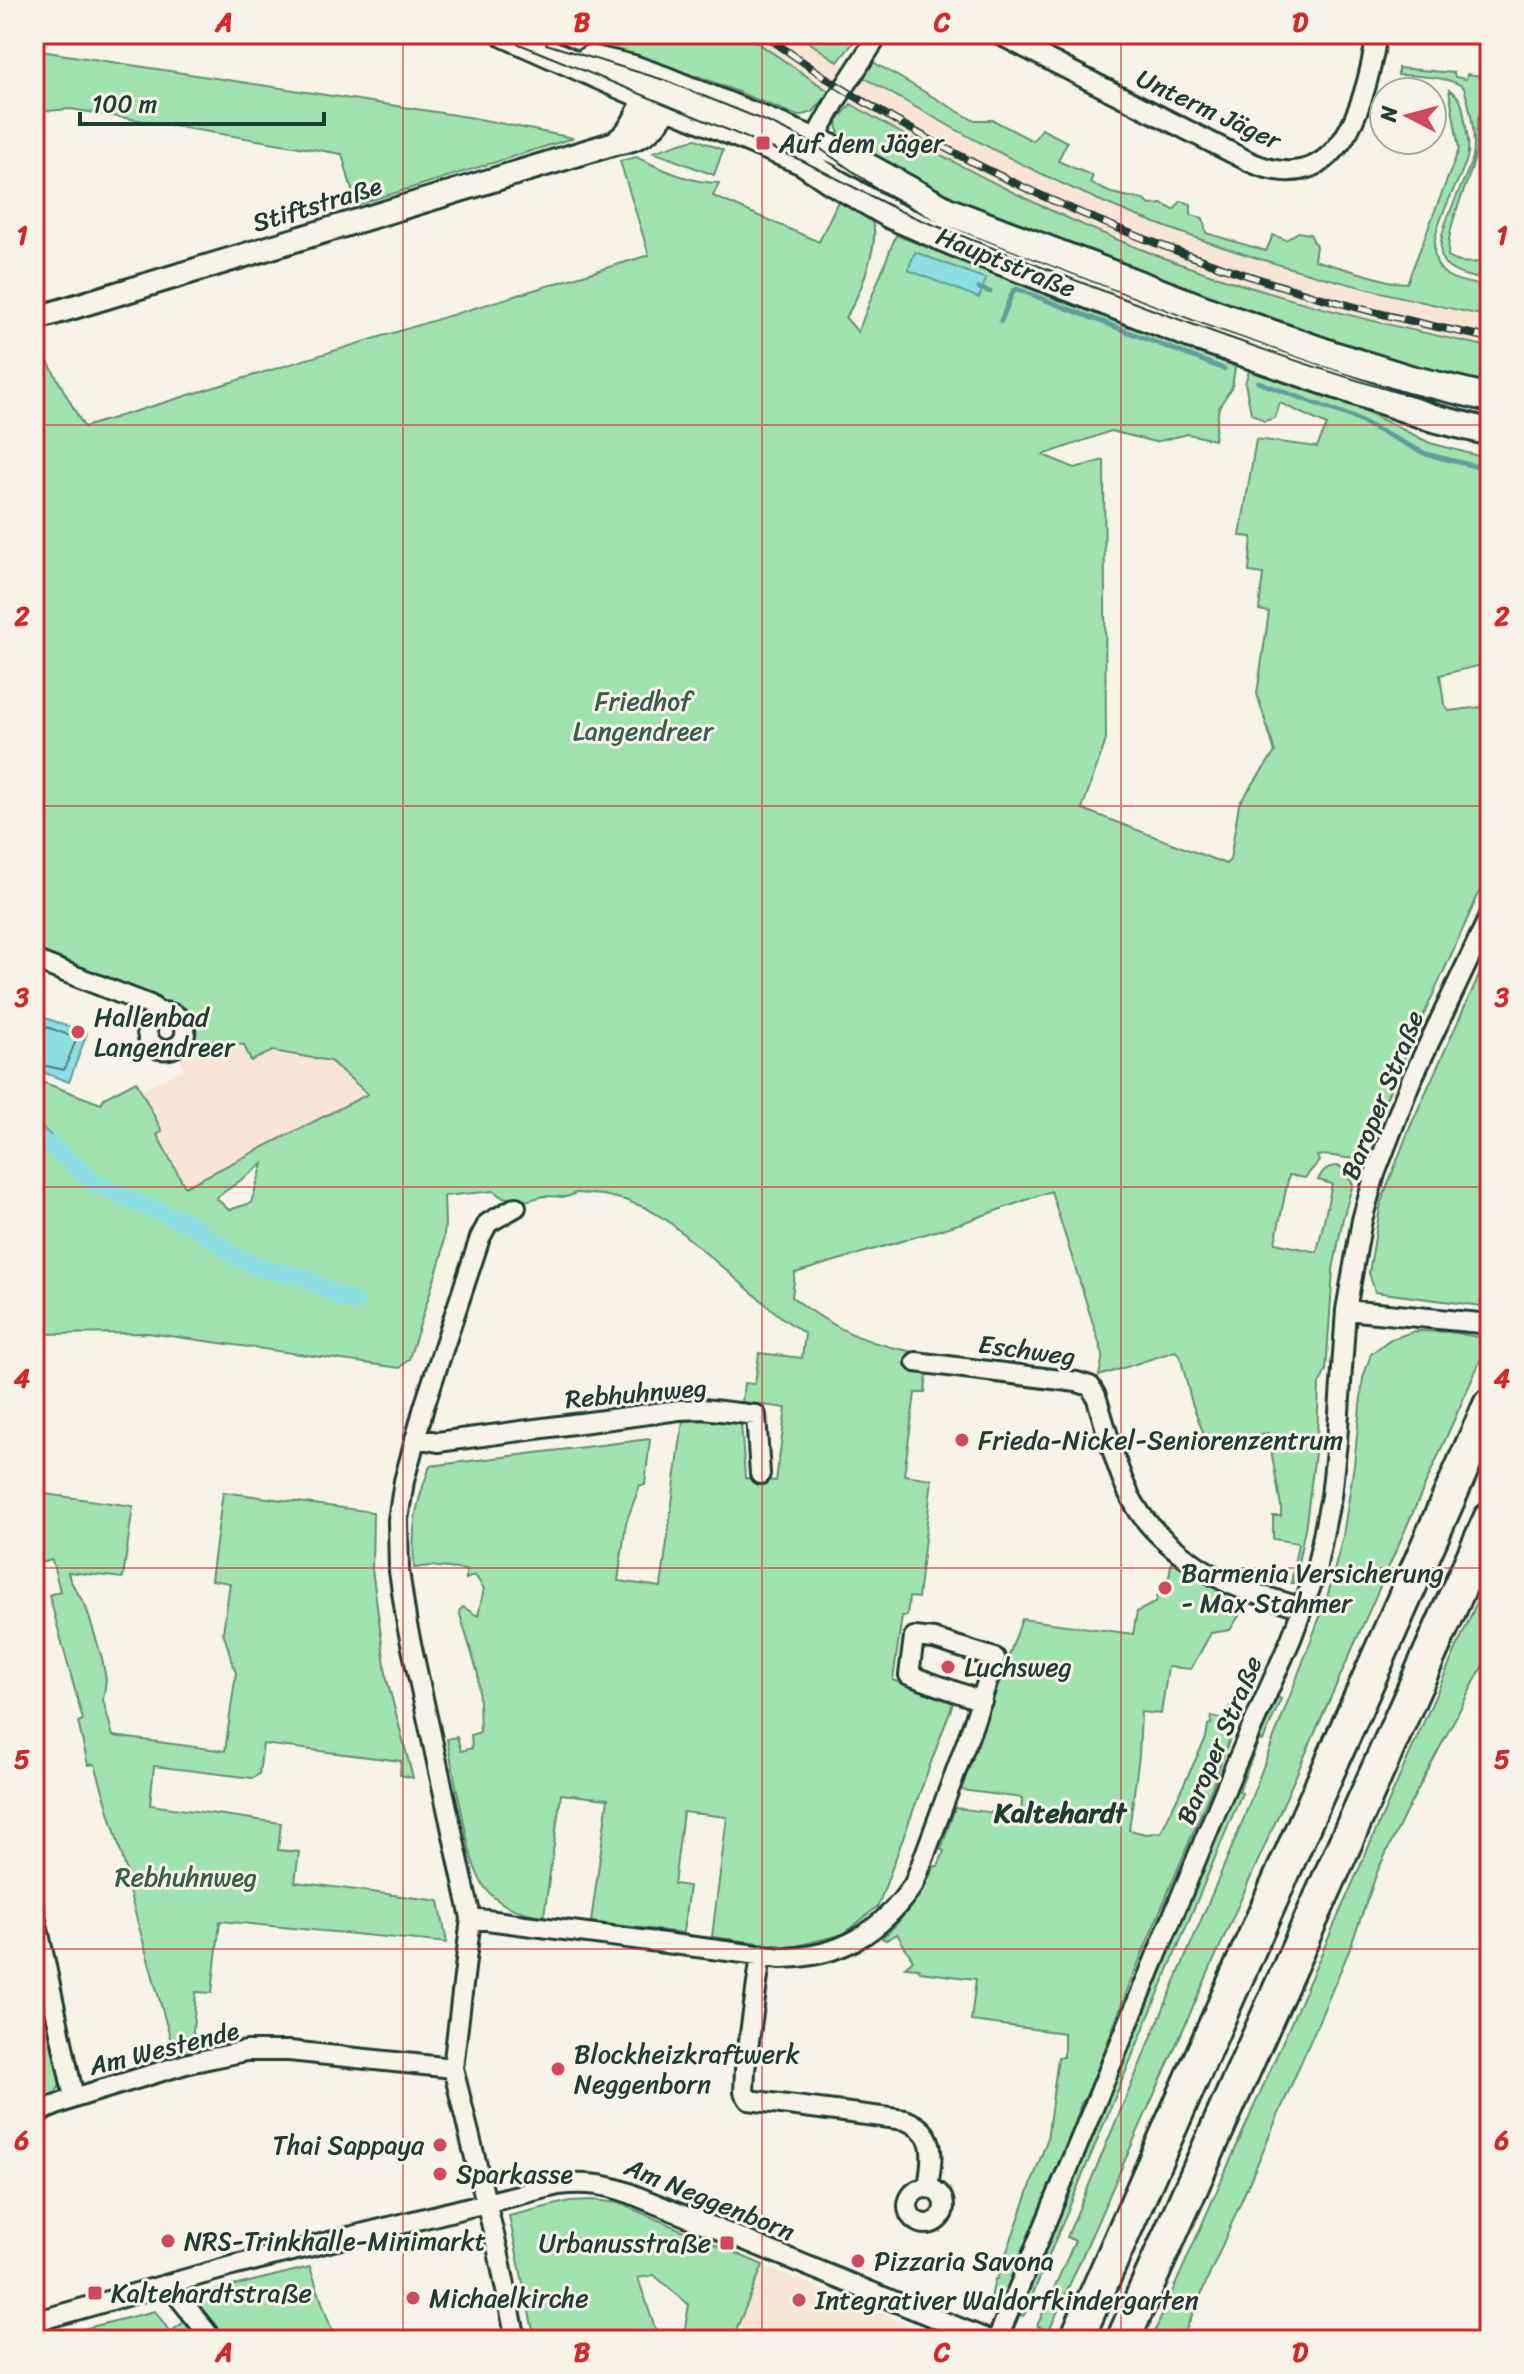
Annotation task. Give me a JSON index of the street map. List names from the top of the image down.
{
  "streets": {
    "main road": ["Hauptstraße"],
    "street": [
      "Unterm Jäger",
      "Stiftstraße",
      "Baroper Straße",
      "Eschweg",
      "Rebhuhnweg",
      "Am Westende",
      "Am Neggenborn"
    ]
  },
  "crossings": [
    ["Stiftstraße", "Hauptstraße"],
    ["Baroper Straße", "Eschweg"]
  ],
  "districts": ["Kaltehardt"],
  "parks": ["Friedhof Langendreer", "Rebhuhnweg"],
  "places": {
    "transit": ["Auf dem Jäger", "Urbanusstraße", "Kaltehardtstraße"],
    "other": [
      "Hallenbad Langendreer",
      "Frieda-Nickel-Seniorenzentrum",
      "Barmenia Versicherung - Max Stahmer",
      "Luchsweg",
      "Blockheizkraftwerk Neggenborn",
      "Thai Sappaya",
      "Sparkasse",
      "NRS-Trinkhalle-Minimarkt",
      "Pizzaria Savona",
      "Michaelkirche",
      "Integrativer Waldorfkindergarten"
    ]
  },
  "scale_bar": "100 m",
  "north": "left",
  "grid": {
    "columns": [
      "A",
      "B",
      "C",
      "D"
    ],
    "rows": [
      "1",
      "2",
      "3",
      "4",
      "5",
      "6"
    ]
  }
}
